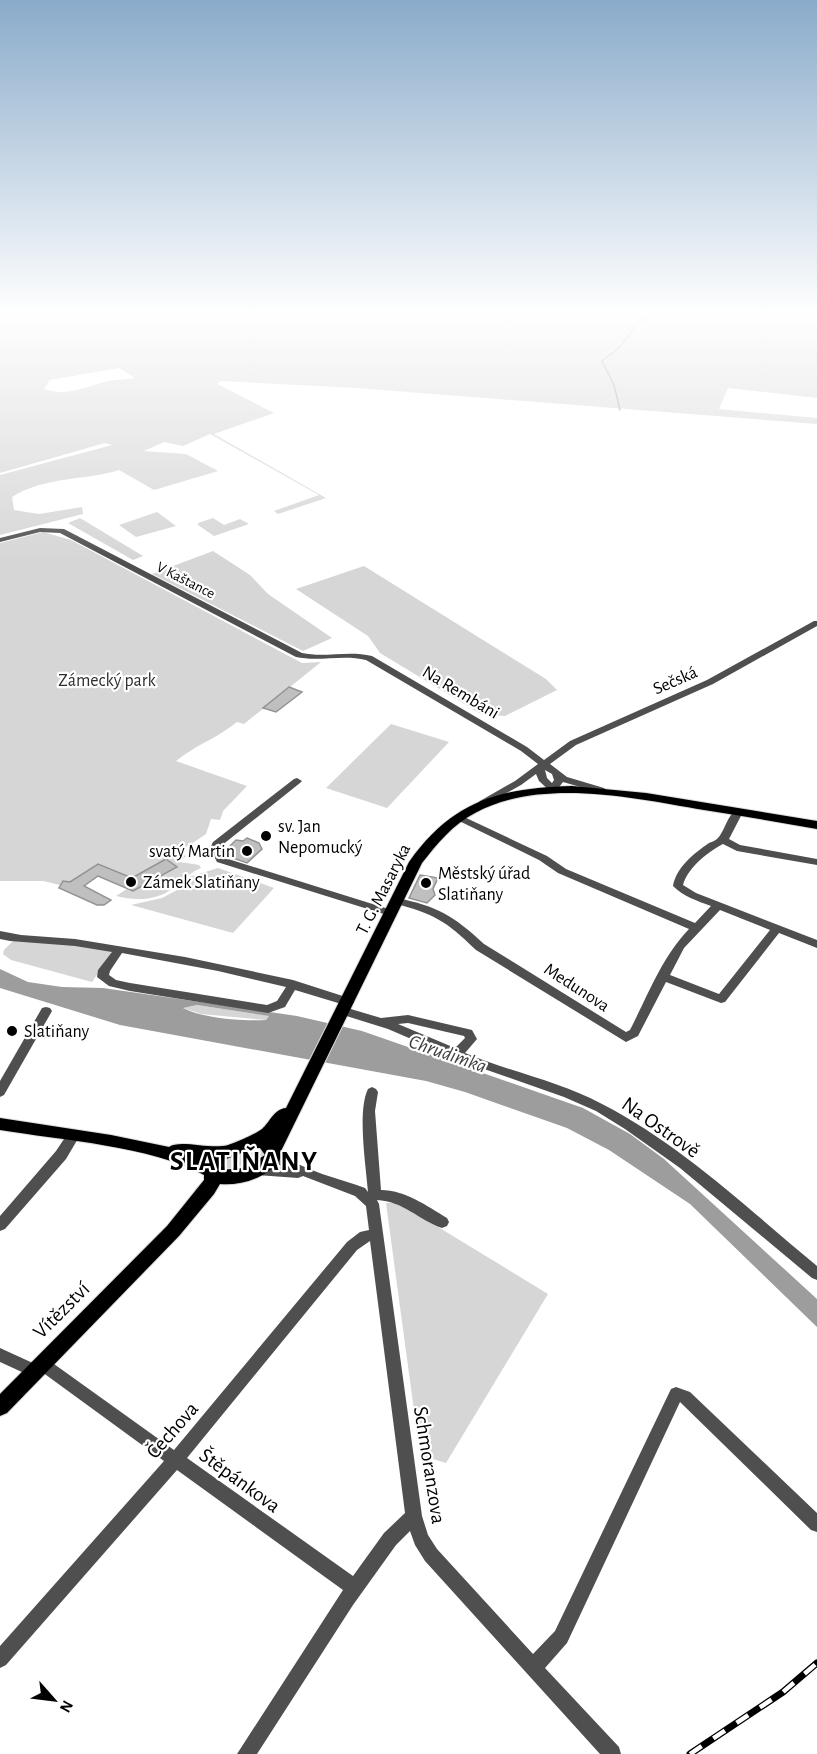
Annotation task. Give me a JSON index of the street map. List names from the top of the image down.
{
  "streets": {
    "main road": ["T. G. Masaryka", "Vítězství"],
    "street": [
      "V Kaštance",
      "Sečská",
      "Na Rembáni",
      "Medunova",
      "Na Ostrově",
      "Čechova",
      "Schmoranzova",
      "Štěpánkova"
    ]
  },
  "crossings": [
    ["V Kaštance", "Na Rembáni"],
    ["Sečská", "Na Rembáni"],
    ["Sečská", "T. G. Masaryka"],
    ["T. G. Masaryka", "Medunova"],
    ["T. G. Masaryka", "Na Ostrově"],
    ["T. G. Masaryka", "Vítězství"],
    ["Vítězství", "Štěpánkova"],
    ["Čechova", "Schmoranzova"],
    ["Čechova", "Štěpánkova"]
  ],
  "districts": ["SLATIŇANY"],
  "water": ["Chrudimka"],
  "parks": ["Zámecký park"],
  "places": [
    "sv. Jan Nepomucký",
    "svatý Martin",
    "Zámek Slatiňany",
    "Městský úřad Slatiňany",
    "Slatiňany"
  ],
  "north": "bottom right"
}
